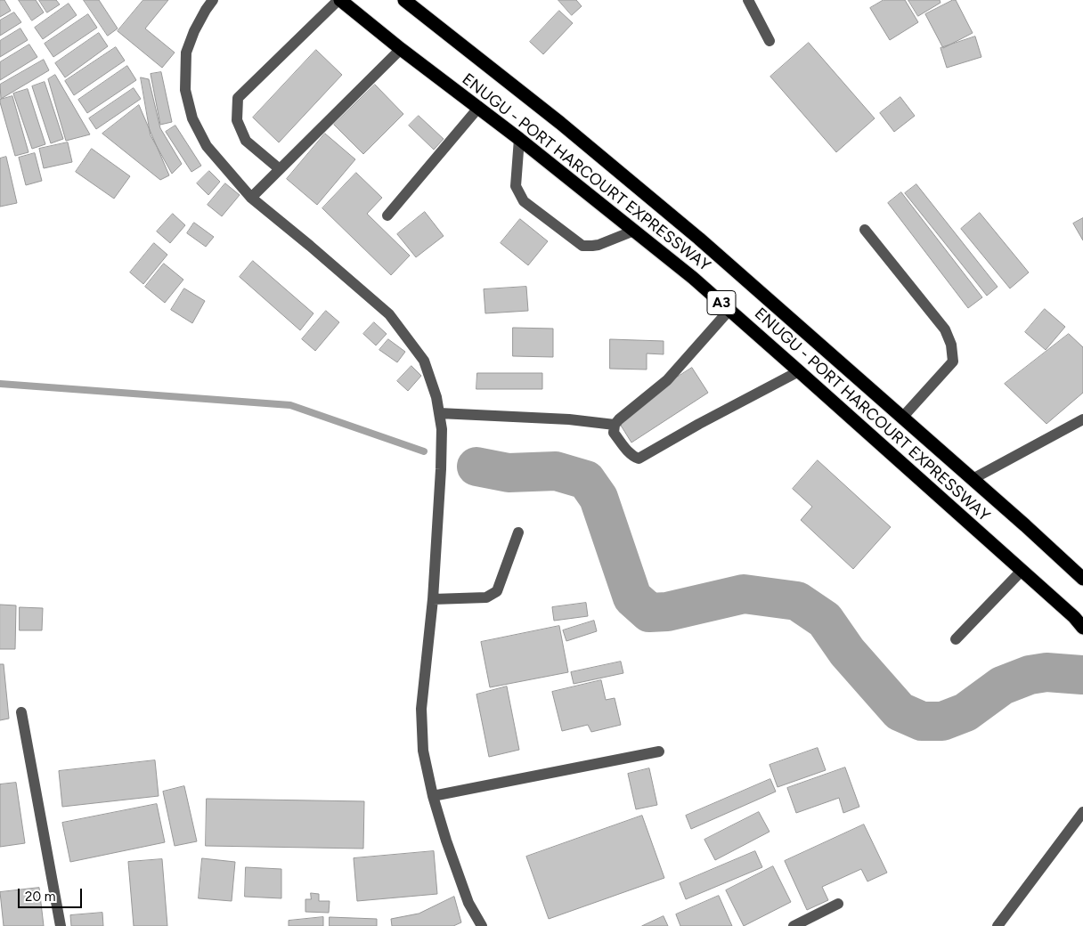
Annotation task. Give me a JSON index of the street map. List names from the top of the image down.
{
  "streets": {
    "highway": ["ENUGU - PORT HARCOURT EXPRESSWAY", "A3"]
  },
  "scale_bar": "20 m"
}
